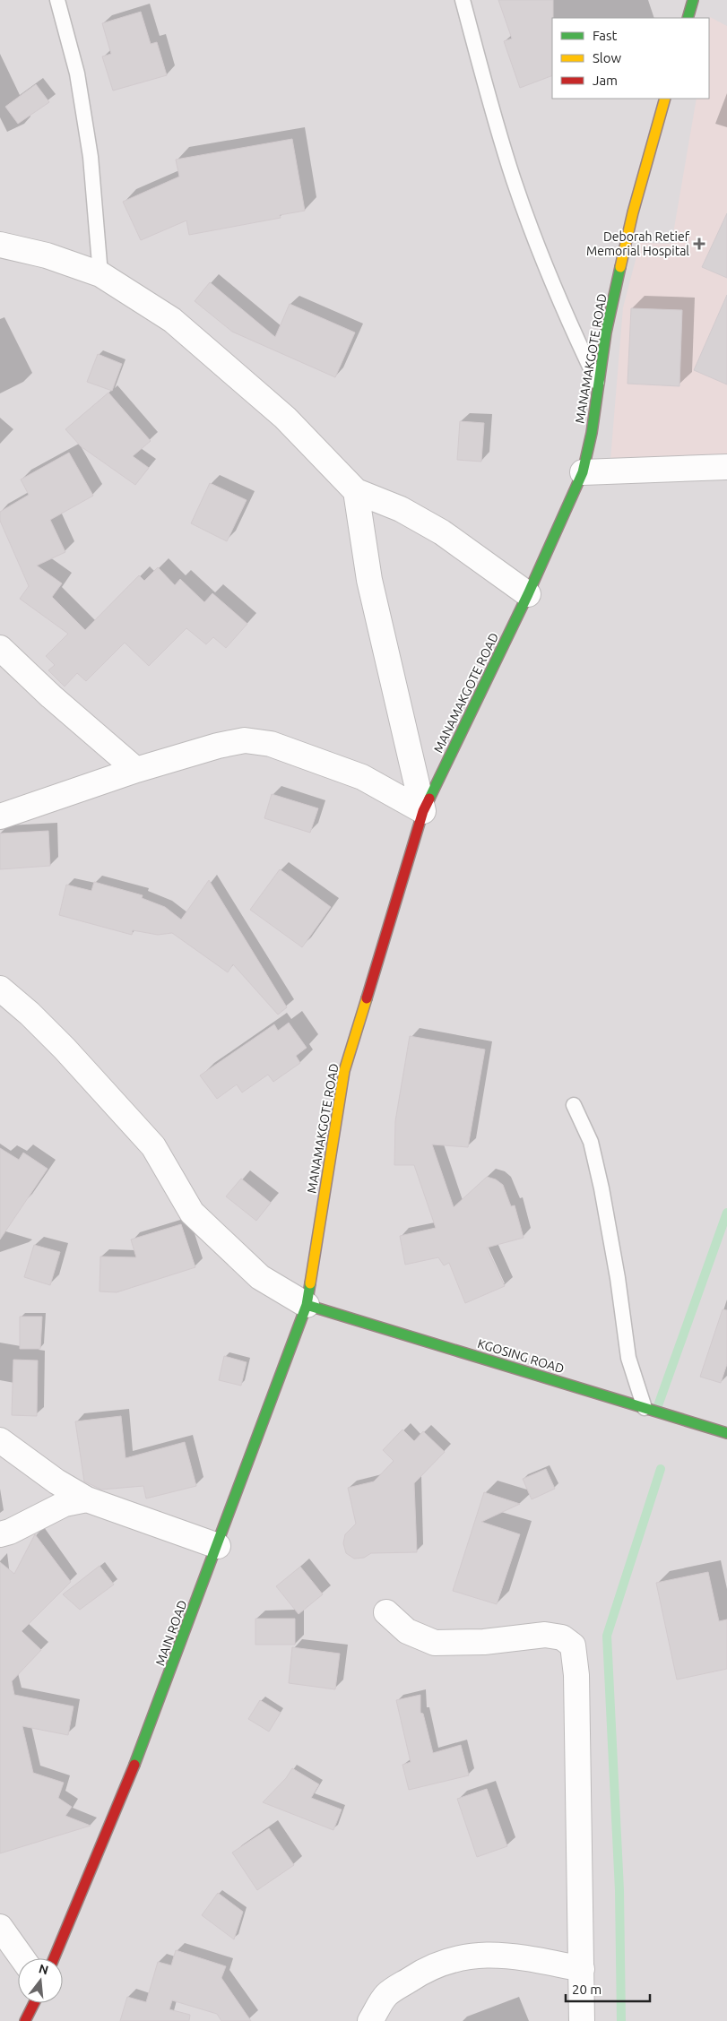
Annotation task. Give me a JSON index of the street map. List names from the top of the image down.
{
  "streets": {
    "street": ["MANAMAKGOTE ROAD", "KGOSING ROAD", "MAIN ROAD"]
  },
  "crossings": [
    ["MANAMAKGOTE ROAD", "KGOSING ROAD"],
    ["MANAMAKGOTE ROAD", "MAIN ROAD"],
    ["KGOSING ROAD", "MAIN ROAD"]
  ],
  "places": {
    "health": ["Deborah Retief Memorial Hospital"]
  },
  "legend": ["Fast", "Slow", "Jam"],
  "scale_bar": "20 m",
  "north": "top"
}
